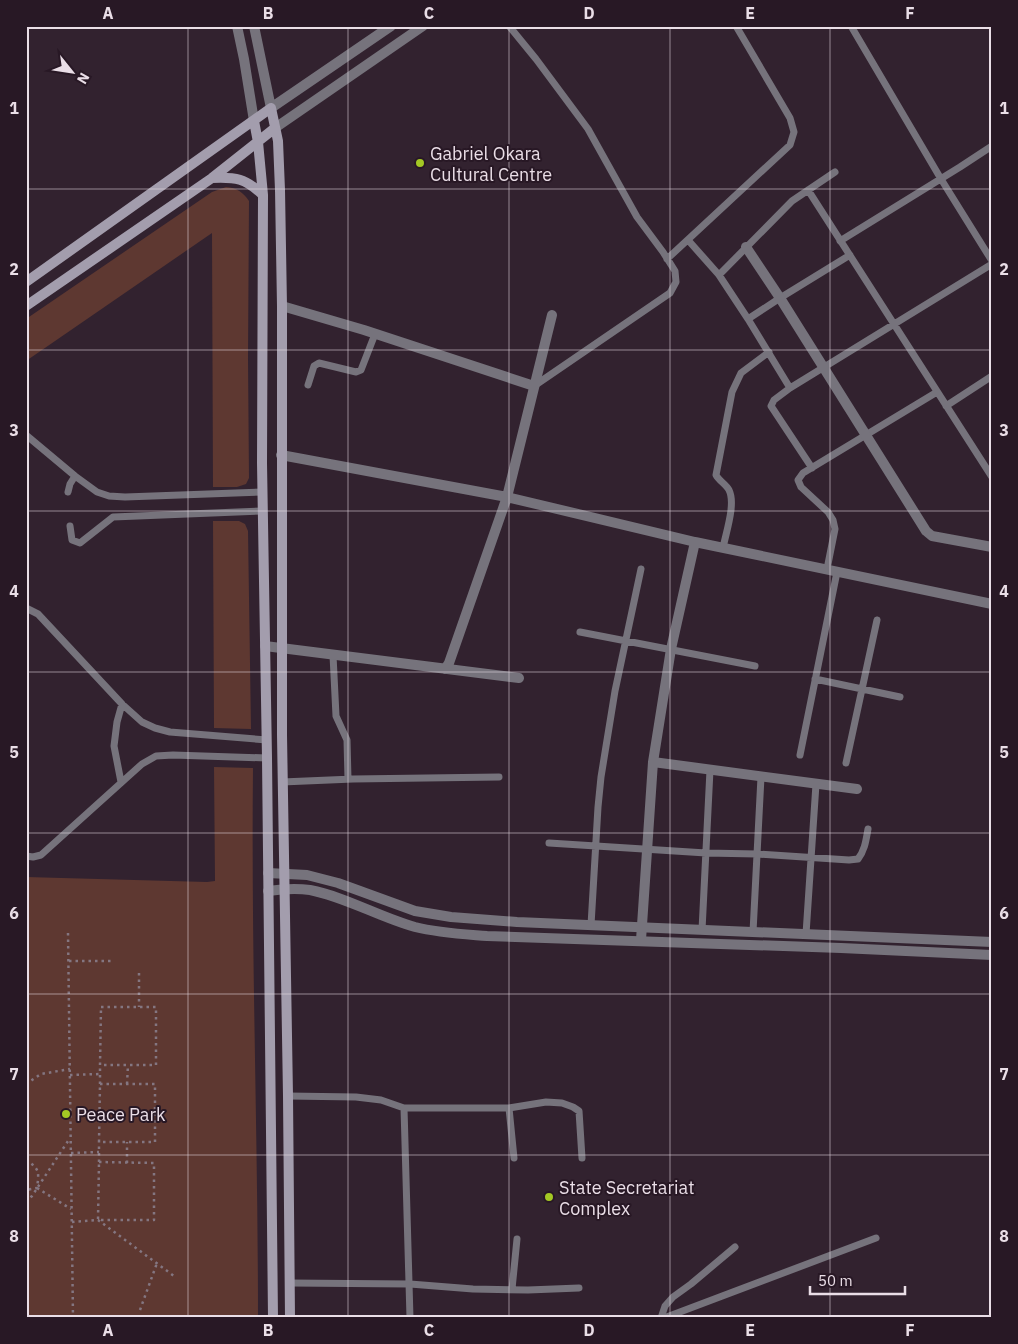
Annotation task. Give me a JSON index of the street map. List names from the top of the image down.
{
  "places": ["Gabriel Okara Cultural Centre", "Peace Park", "State Secretariat Complex"],
  "scale_bar": "50 m",
  "north": "bottom right",
  "grid": {
    "columns": [
      "A",
      "B",
      "C",
      "D",
      "E",
      "F"
    ],
    "rows": [
      "1",
      "2",
      "3",
      "4",
      "5",
      "6",
      "7",
      "8"
    ]
  }
}
